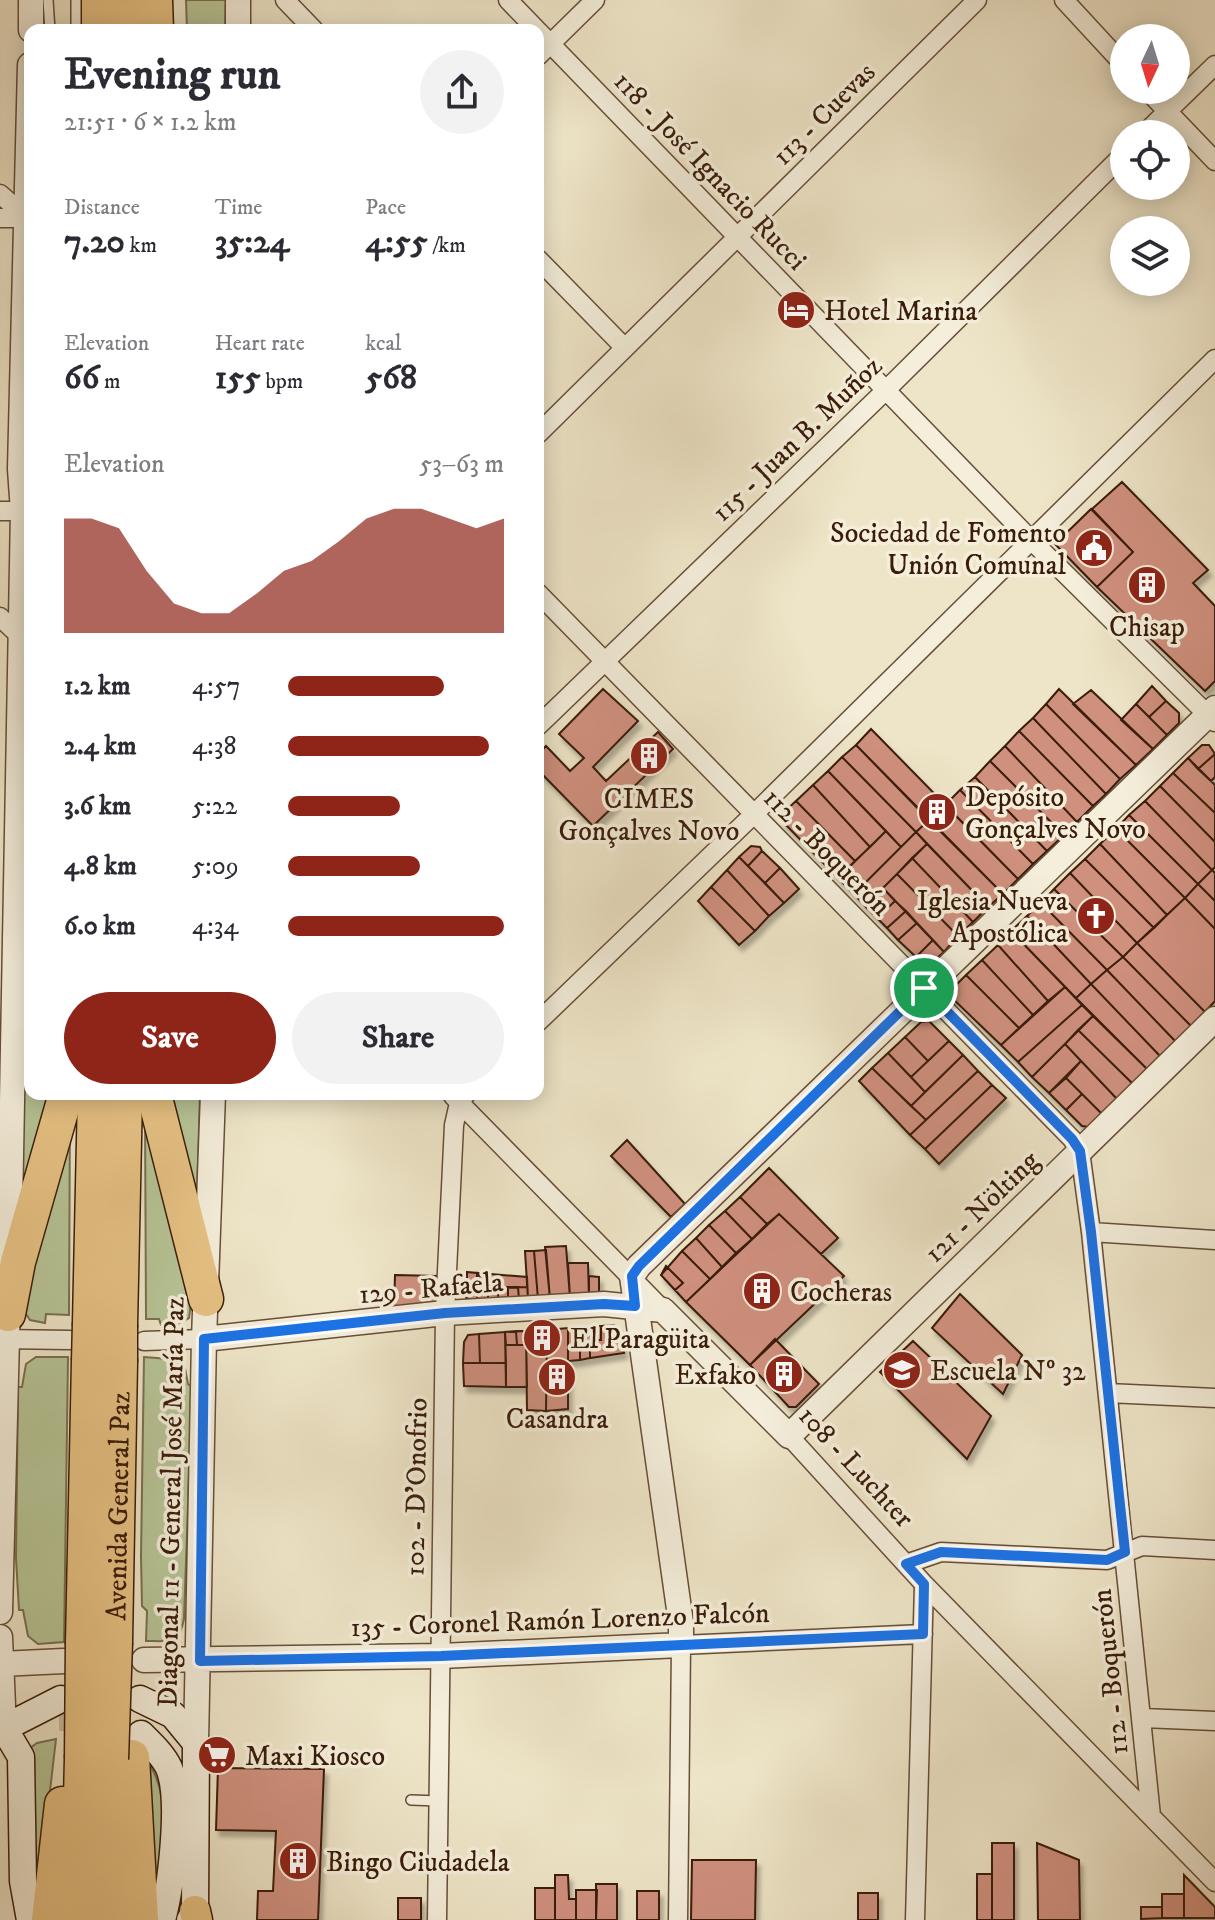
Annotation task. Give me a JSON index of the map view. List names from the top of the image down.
{
  "streets": {
    "highway": ["Avenida General Paz"],
    "main road": ["Diagonal 11 - General José María Paz"],
    "street": [
      "113 - Cuevas",
      "118 - José Ignacio Rucci",
      "115 - Juan B. Muñoz",
      "112 - Boquerón",
      "121 - Nölting",
      "129 - Rafaela",
      "108 - Luchter",
      "102 - D'Onofrio",
      "135 - Coronel Ramón Lorenzo Falcón"
    ]
  },
  "crossings": [
    ["113 - Cuevas", "118 - José Ignacio Rucci"],
    ["118 - José Ignacio Rucci", "115 - Juan B. Muñoz"],
    ["115 - Juan B. Muñoz", "112 - Boquerón"],
    ["112 - Boquerón", "121 - Nölting"],
    ["112 - Boquerón", "108 - Luchter"],
    ["121 - Nölting", "108 - Luchter"],
    ["129 - Rafaela", "108 - Luchter"],
    ["129 - Rafaela", "102 - D'Onofrio"],
    ["129 - Rafaela", "Diagonal 11 - General José María Paz"],
    ["102 - D'Onofrio", "135 - Coronel Ramón Lorenzo Falcón"],
    ["Diagonal 11 - General José María Paz", "135 - Coronel Ramón Lorenzo Falcón"]
  ],
  "places": {
    "hotel": ["Hotel Marina"],
    "public building": ["Sociedad de Fomento Unión Comunal"],
    "building": [
      "Chisap",
      "CIMES Gonçalves Novo",
      "Depósito Gonçalves Novo",
      "Cocheras",
      "El Paragüita",
      "Exfako",
      "Casandra",
      "Bingo Ciudadela"
    ],
    "church": ["Iglesia Nueva Apostólica"],
    "school or university": ["Escuela Nº 32"],
    "supermarket": ["Maxi Kiosco"]
  },
  "north": "bottom",
  "page": {
    "heading": ["Evening run", "21:51 · 6 × 1.2 km"],
    "stats": [
      ["Distance", "7.20 km"],
      ["Time", "35:24"],
      ["Pace", "4:55 /km"],
      ["Elevation", "66 m"],
      ["Heart rate", "155 bpm"],
      ["kcal", "568"]
    ],
    "chart": ["Elevation", "53–63 m"],
    "list": [
      {
        "name": "1.2 km",
        "note": "4:57"
      },
      {
        "name": "2.4 km",
        "note": "4:38"
      },
      {
        "name": "3.6 km",
        "note": "5:22"
      },
      {
        "name": "4.8 km",
        "note": "5:09"
      },
      {
        "name": "6.0 km",
        "note": "4:34"
      }
    ],
    "buttons": ["Save", "Share"]
  }
}
